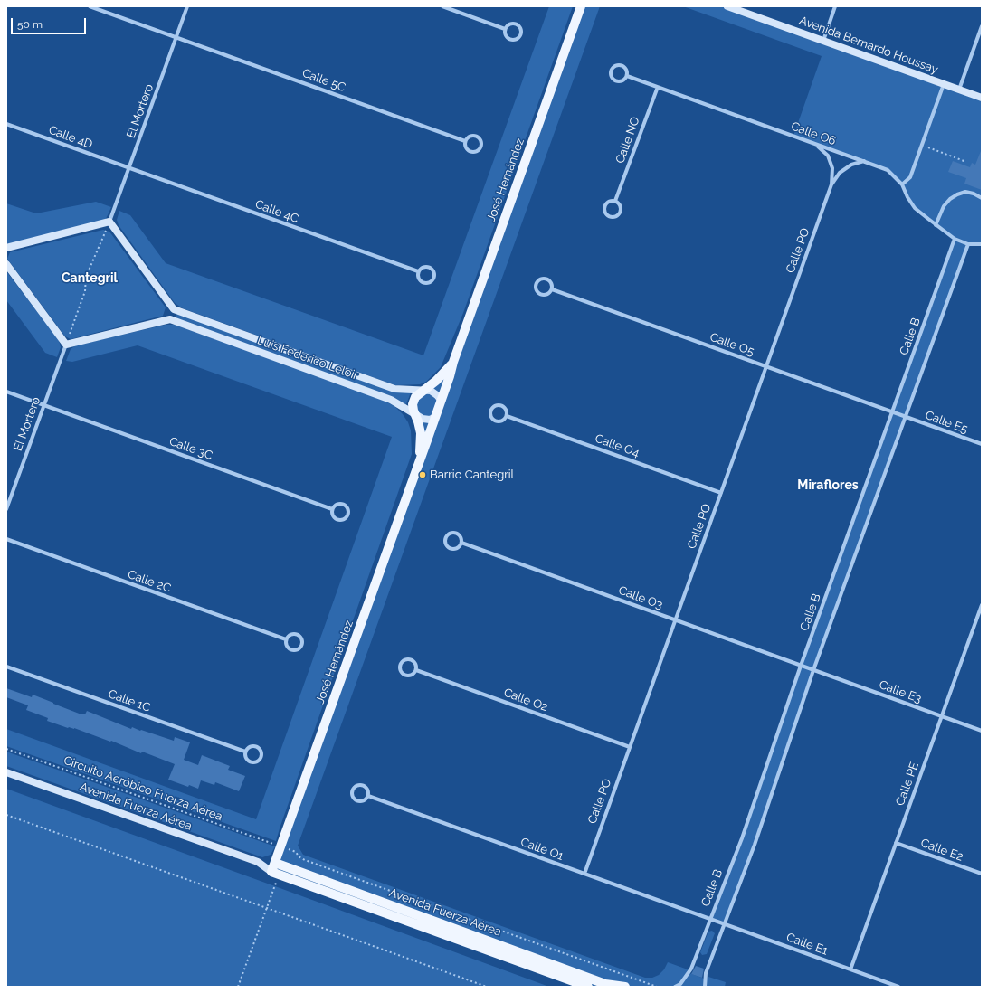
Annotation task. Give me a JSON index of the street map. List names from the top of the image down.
{
  "streets": {
    "main road": ["José Hernández", "Avenida Fuerza Aérea"],
    "street": [
      "Avenida Bernardo Houssay",
      "Calle 5C",
      "El Mortero",
      "Calle O6",
      "Calle 4D",
      "Calle NO",
      "Calle 4C",
      "Calle PO",
      "Calle B",
      "Calle O5",
      "Luis Federico Leloir",
      "Calle E5",
      "Calle O4",
      "Calle 3C",
      "Calle 2C",
      "Calle O3",
      "Calle E3",
      "Calle O2",
      "Calle 1C",
      "Calle PE",
      "Calle O1",
      "Calle E2",
      "Calle E1"
    ],
    "path": ["Circuito Aeróbico Fuerza Aérea"]
  },
  "crossings": [
    ["Calle 5C", "El Mortero"],
    ["El Mortero", "Calle 4D"],
    ["El Mortero", "Calle 4C"],
    ["El Mortero", "Calle 3C"],
    ["Calle O6", "Calle NO"],
    ["Calle O6", "Calle PO"],
    ["Calle O6", "Calle B"],
    ["Calle 4D", "Calle 4C"],
    ["José Hernández", "Luis Federico Leloir"],
    ["José Hernández", "Avenida Fuerza Aérea"],
    ["Calle PO", "Calle O5"],
    ["Calle PO", "Calle O4"],
    ["Calle PO", "Calle O3"],
    ["Calle PO", "Calle O2"],
    ["Calle PO", "Calle O1"],
    ["Calle B", "Calle O5"],
    ["Calle B", "Calle E5"],
    ["Calle B", "Calle O3"],
    ["Calle B", "Calle E3"],
    ["Calle B", "Calle O1"],
    ["Calle B", "Calle E1"],
    ["Calle O5", "Calle E5"],
    ["Calle O3", "Calle E3"],
    ["Calle E3", "Calle PE"],
    ["Calle PE", "Calle E2"],
    ["Calle PE", "Calle E1"],
    ["Calle O1", "Calle E1"]
  ],
  "districts": ["Cantegril", "Miraflores"],
  "places": ["Barrio Cantegril"],
  "scale_bar": "50 m"
}
